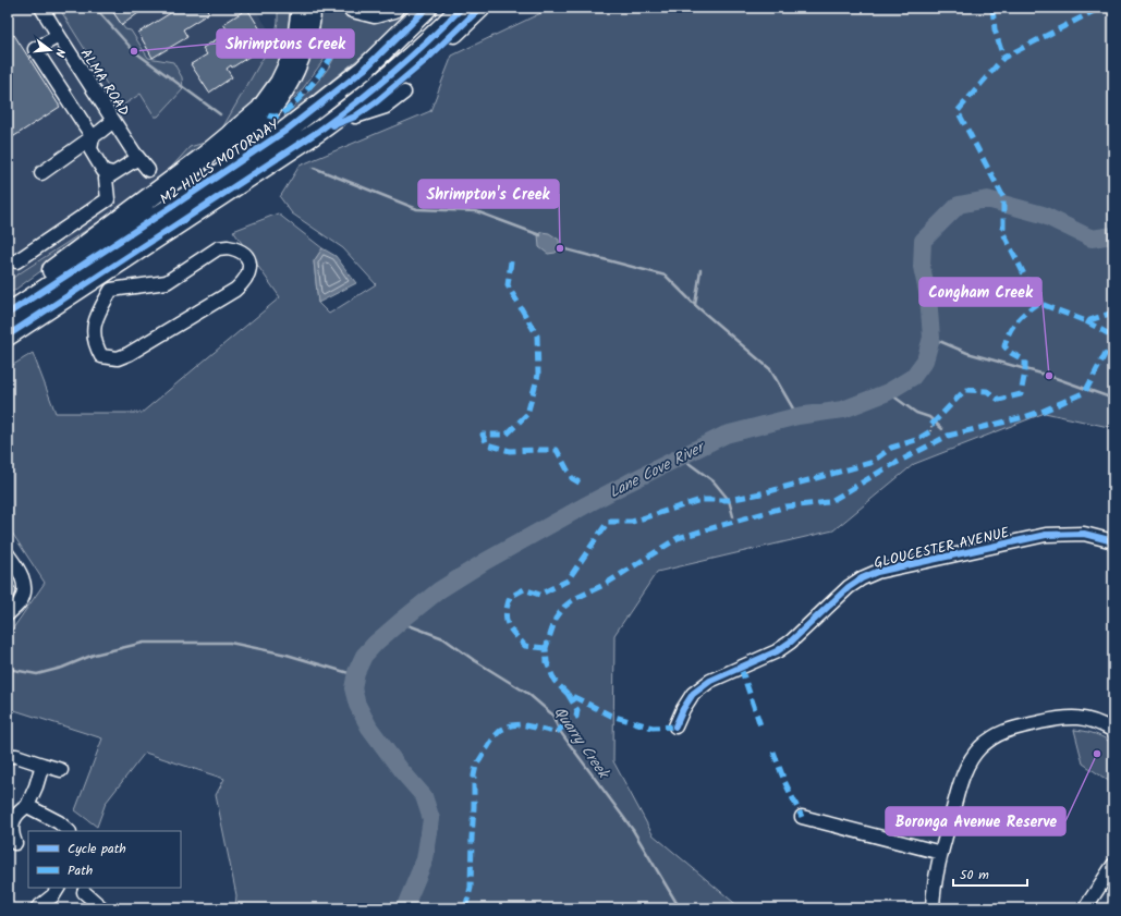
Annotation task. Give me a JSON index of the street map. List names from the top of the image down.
{
  "streets": {
    "highway": ["M2 HILLS MOTORWAY"],
    "street": ["ALMA ROAD", "GLOUCESTER AVENUE"]
  },
  "water": ["Lane Cove River", "Quarry Creek"],
  "places": [
    "Shrimptons Creek",
    "Shrimpton's Creek",
    "Congham Creek",
    "Boronga Avenue Reserve"
  ],
  "legend": ["Cycle path", "Path"],
  "scale_bar": "50 m",
  "north": "right"
}
